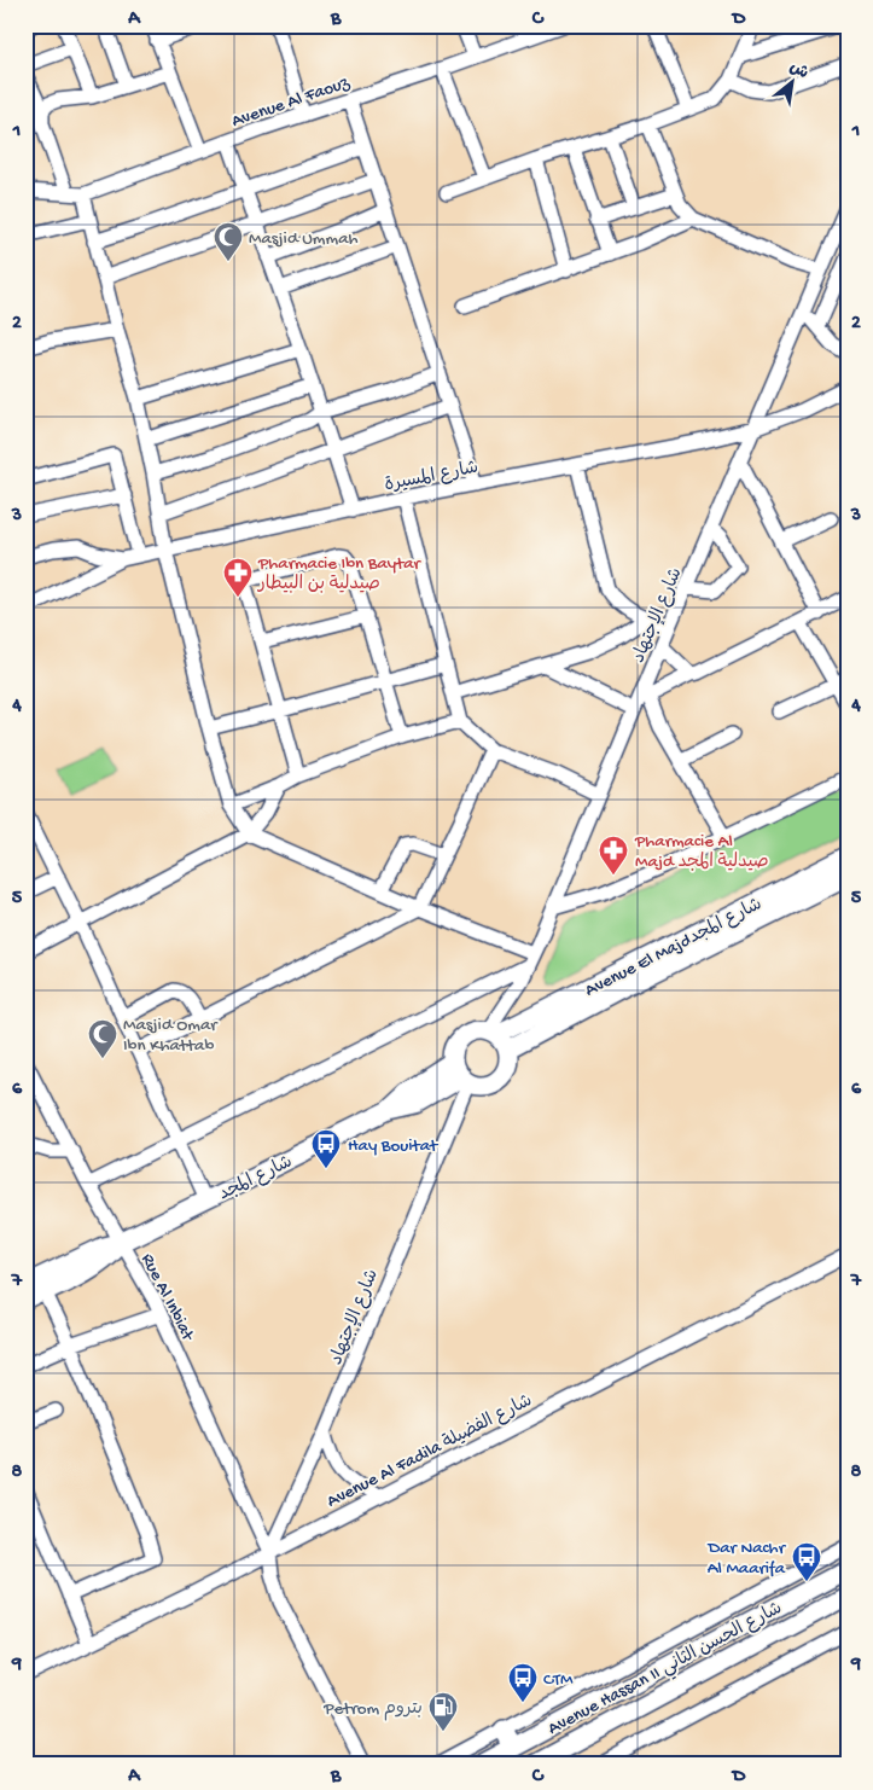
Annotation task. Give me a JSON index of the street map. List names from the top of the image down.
{
  "streets": {
    "main road": ["Avenue El Majdشارع المجد", "شارع المجد", "Avenue Hassan II شارع الحسن الثاني"],
    "street": [
      "Avenue Al Faouz",
      "شارع المسيرة",
      "شارع الإجتهاد",
      "Rue Al Inbiat",
      "Avenue Al Fadila شارع الفضيلة"
    ]
  },
  "crossings": [
    ["شارع المسيرة", "شارع الإجتهاد"],
    ["شارع الإجتهاد", "Avenue El Majdشارع المجد"],
    ["شارع الإجتهاد", "شارع المجد"],
    ["شارع الإجتهاد", "Rue Al Inbiat"],
    ["شارع الإجتهاد", "Avenue Al Fadila شارع الفضيلة"],
    ["Avenue El Majdشارع المجد", "شارع المجد"],
    ["شارع المجد", "Rue Al Inbiat"],
    ["Rue Al Inbiat", "Avenue Al Fadila شارع الفضيلة"]
  ],
  "places": {
    "mosque": ["Masjid Ummah", "Masjid Omar Ibn Khattab"],
    "pharmacy": ["Pharmacie Ibn Baytar صيدلية بن البيطار", "Pharmacie Al Majd صيدلية المجد"],
    "bus stop": ["Hay Bouitat", "Dar Nachr Al Maarifa", "CTM"],
    "fuel station": ["Petrom بتروم"]
  },
  "north": "top right",
  "grid": {
    "columns": [
      "A",
      "B",
      "C",
      "D"
    ],
    "rows": [
      "1",
      "2",
      "3",
      "4",
      "5",
      "6",
      "7",
      "8",
      "9"
    ]
  }
}
